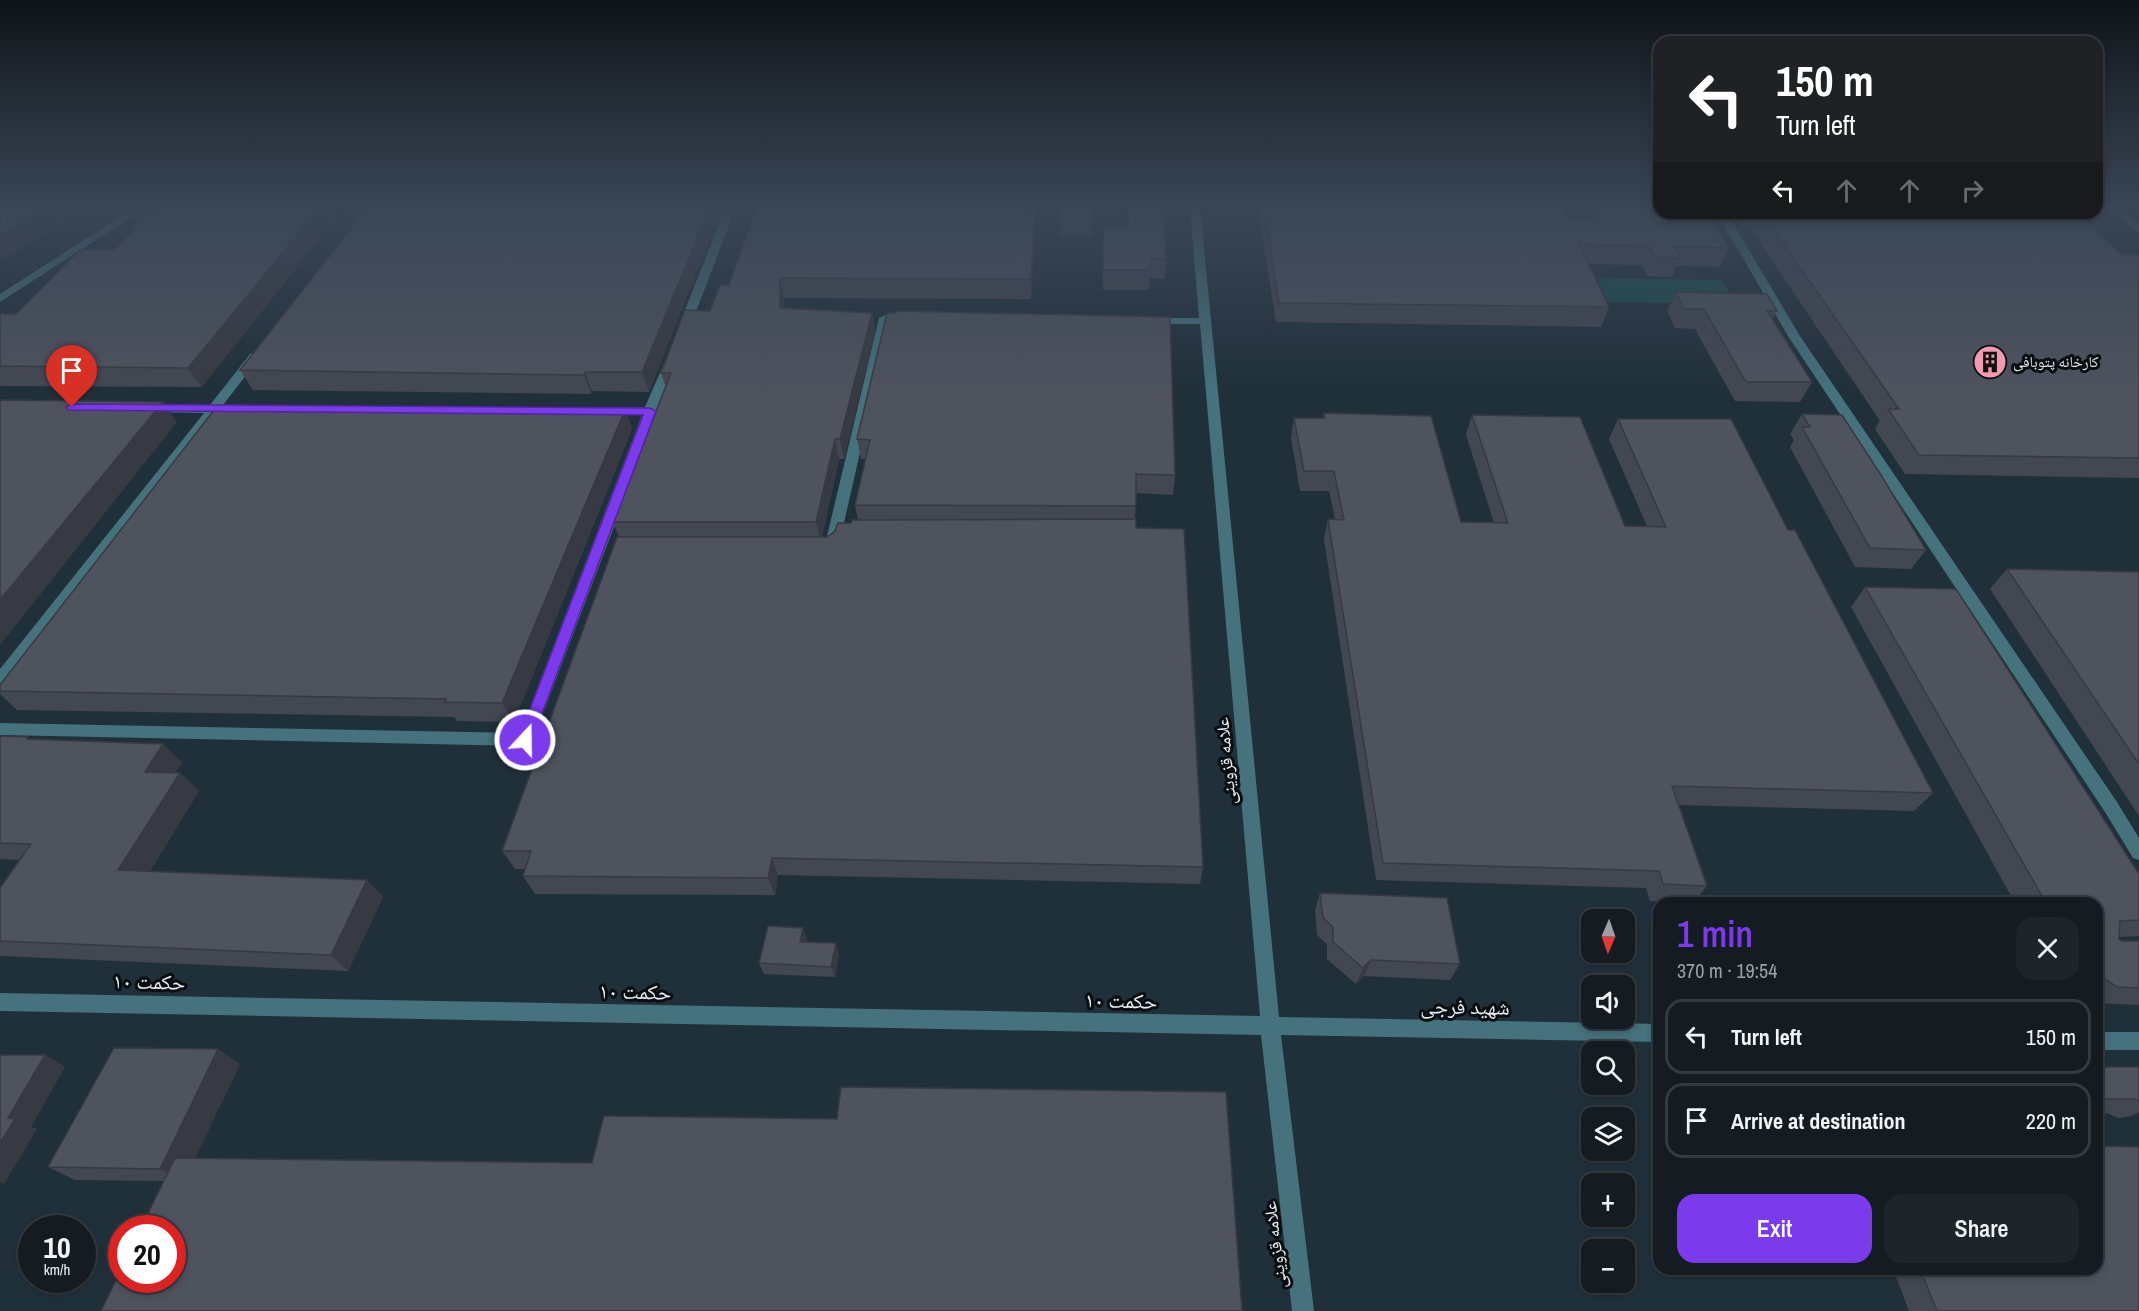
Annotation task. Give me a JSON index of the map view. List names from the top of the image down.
{
  "streets": {
    "street": ["علامه قزوینی", "حکمت ۱۰", "شهید فرجی"]
  },
  "crossings": [
    ["علامه قزوینی", "حکمت ۱۰"],
    ["علامه قزوینی", "شهید فرجی"],
    ["حکمت ۱۰", "شهید فرجی"]
  ],
  "places": {
    "building": ["کارخانه پتوبافی"]
  },
  "north": "bottom",
  "page": {
    "turn": ["150 m", "Turn left"],
    "heading": ["1 min", "370 m · 19:54"],
    "map_buttons": ["+", "−"],
    "list": [
      {
        "name": "Turn left",
        "value": "150 m"
      },
      {
        "name": "Arrive at destination",
        "value": "220 m"
      }
    ],
    "buttons": ["Exit", "Share"],
    "speed": "10 km/h",
    "limit": "20"
  }
}
